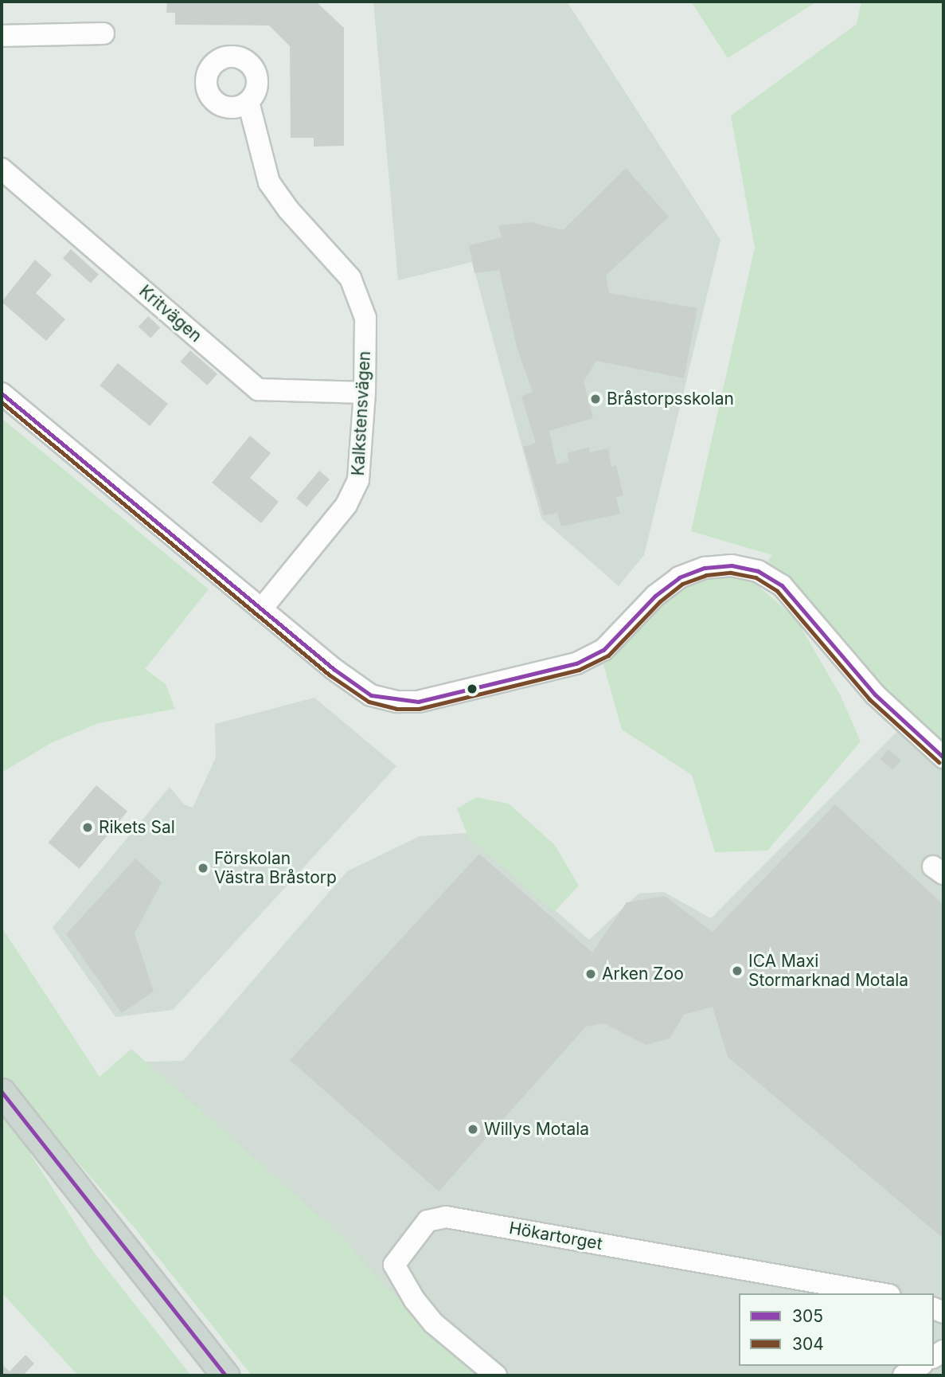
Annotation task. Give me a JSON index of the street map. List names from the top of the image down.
{
  "streets": {
    "street": ["Kritvägen", "Kalkstensvägen", "Hökartorget"]
  },
  "crossings": [
    ["Kritvägen", "Kalkstensvägen"]
  ],
  "places": [
    "Bråstorpsskolan",
    "Rikets Sal",
    "Förskolan Västra Bråstorp",
    "ICA Maxi Stormarknad Motala",
    "Arken Zoo",
    "Willys Motala"
  ],
  "lines": ["transit line 305", "transit line 304"],
  "legend": ["305", "304"]
}
